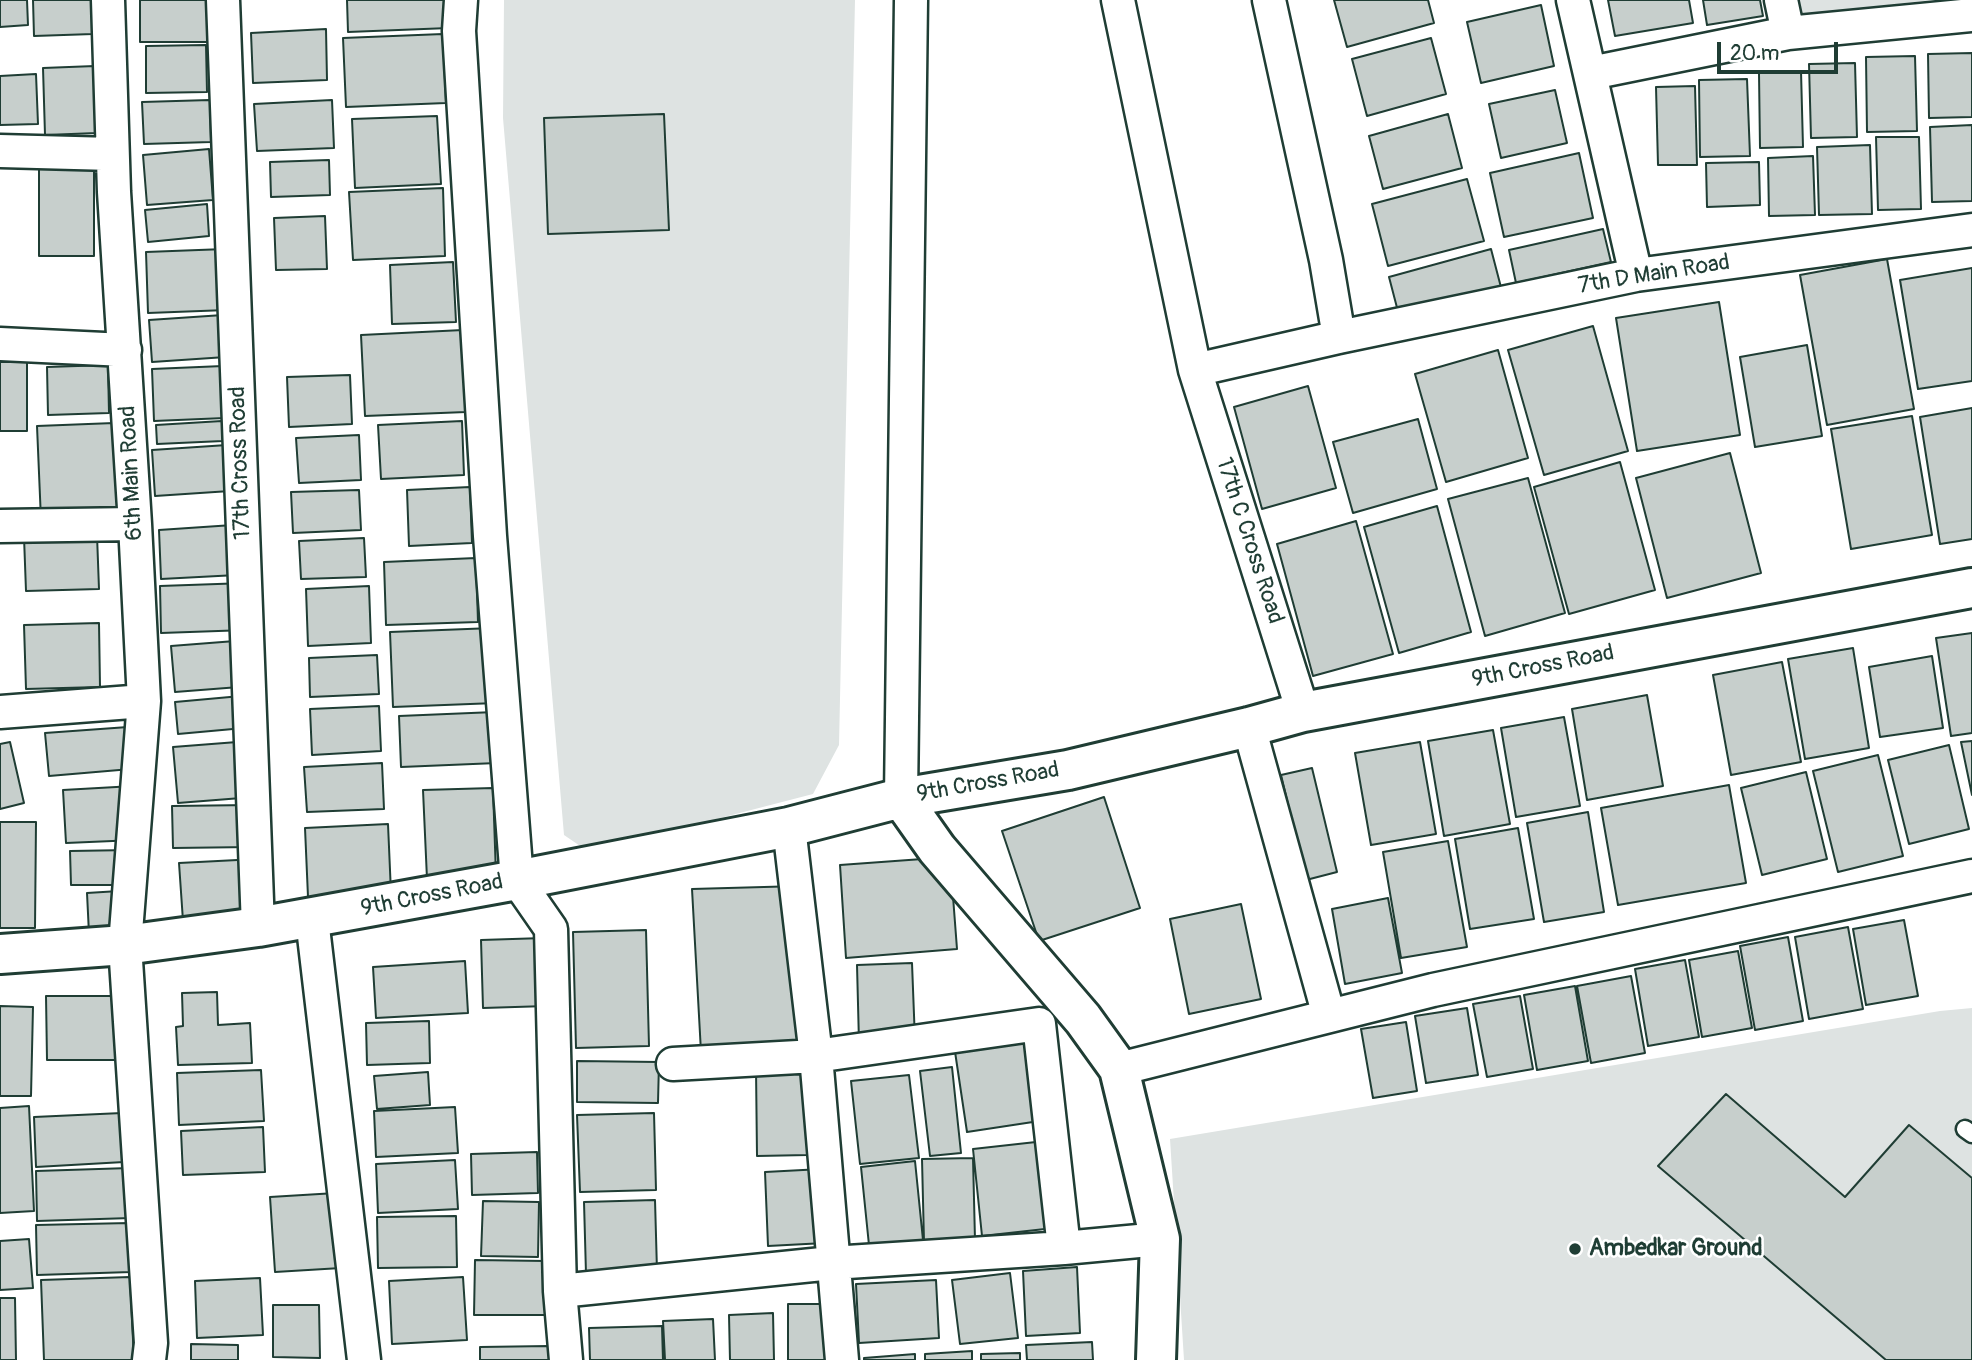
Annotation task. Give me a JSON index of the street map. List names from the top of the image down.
{
  "streets": {
    "street": [
      "7th D Main Road",
      "17th Cross Road",
      "6th Main Road",
      "17th C Cross Road",
      "9th Cross Road"
    ]
  },
  "crossings": [
    ["7th D Main Road", "17th C Cross Road"],
    ["17th Cross Road", "9th Cross Road"],
    ["6th Main Road", "9th Cross Road"],
    ["17th C Cross Road", "9th Cross Road"]
  ],
  "places": ["Ambedkar Ground"],
  "scale_bar": "20 m"
}
